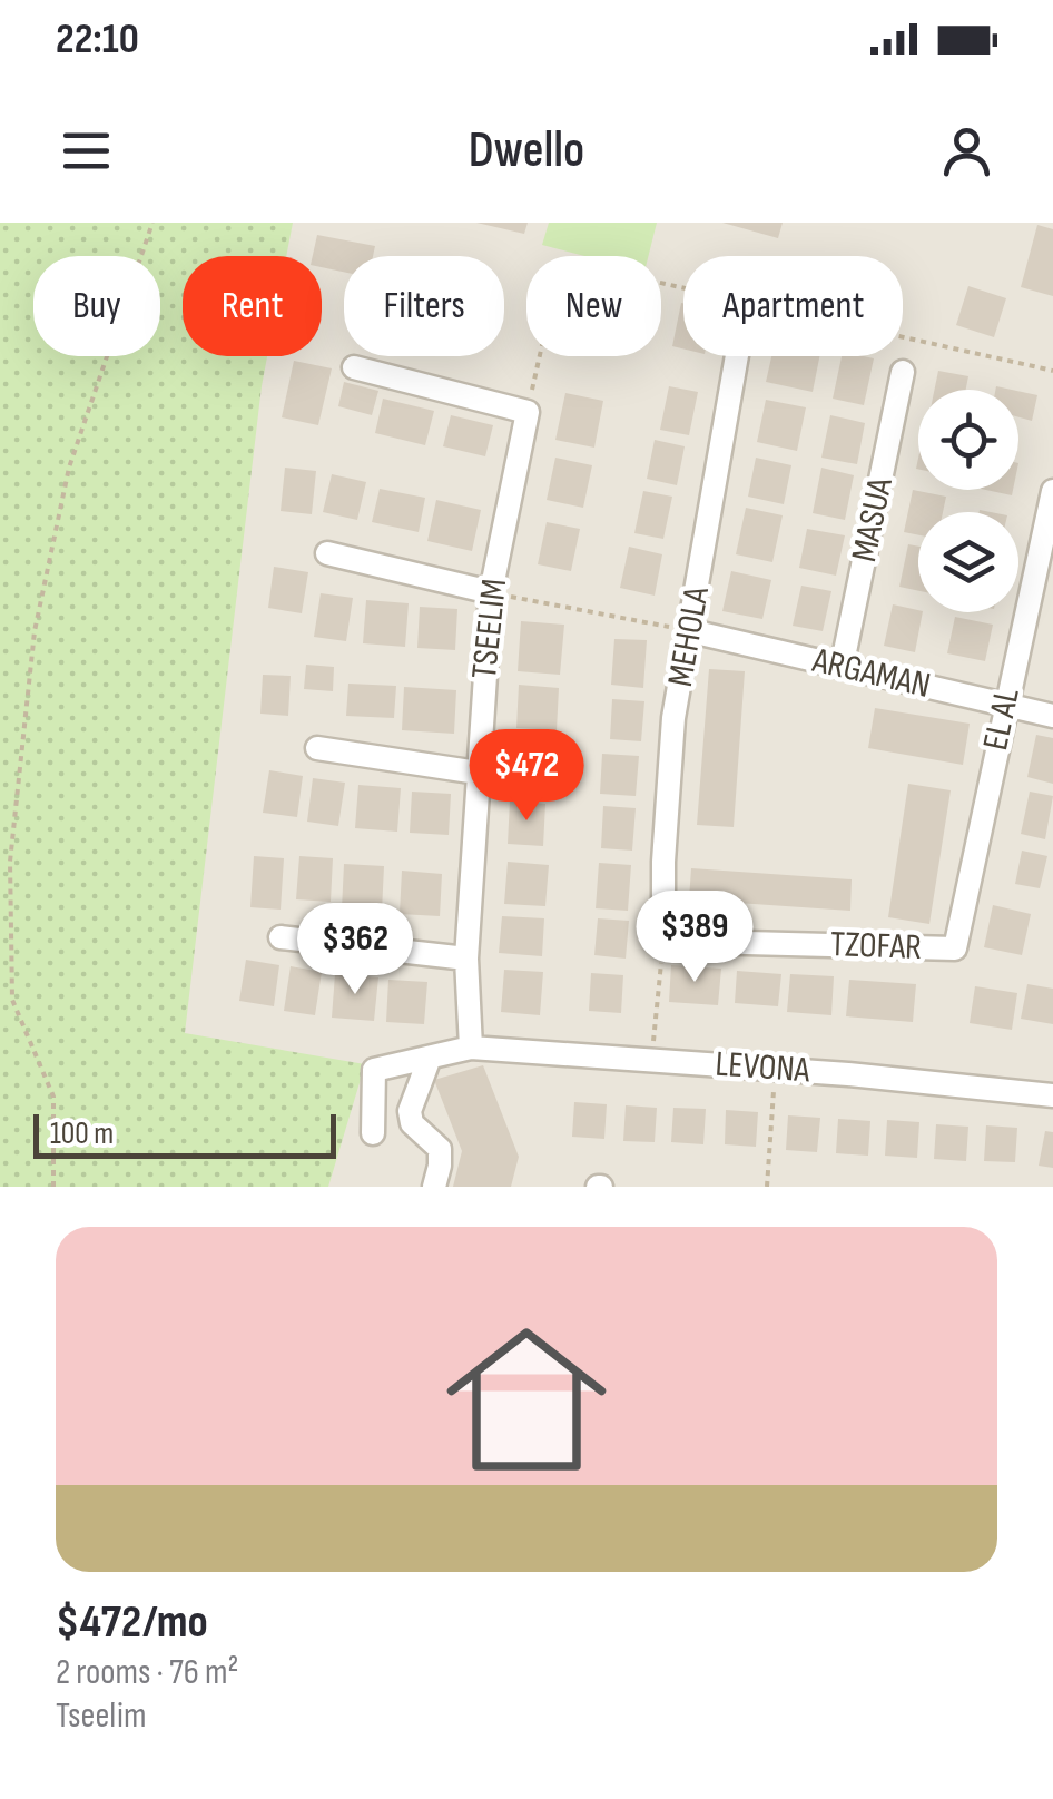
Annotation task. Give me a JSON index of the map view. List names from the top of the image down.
{
  "streets": {
    "street": [
      "MASUA",
      "TSEELIM",
      "MEHOLA",
      "ARGAMAN",
      "EL AL",
      "TZOFAR",
      "LEVONA"
    ]
  },
  "crossings": [
    ["MASUA", "ARGAMAN"],
    ["TSEELIM", "LEVONA"],
    ["MEHOLA", "ARGAMAN"],
    ["MEHOLA", "TZOFAR"],
    ["ARGAMAN", "EL AL"],
    ["EL AL", "TZOFAR"]
  ],
  "scale_bar": "100 m",
  "page": {
    "status": "22:10",
    "header": "Dwello",
    "chip": [
      "Buy",
      "Rent",
      "Filters",
      "New",
      "Apartment"
    ],
    "price": ["$472", "$389", "$362"],
    "scale": "100 m",
    "list": [
      {
        "name": "$472/mo",
        "note": "2 rooms · 76 m² · Tseelim"
      }
    ]
  }
}
